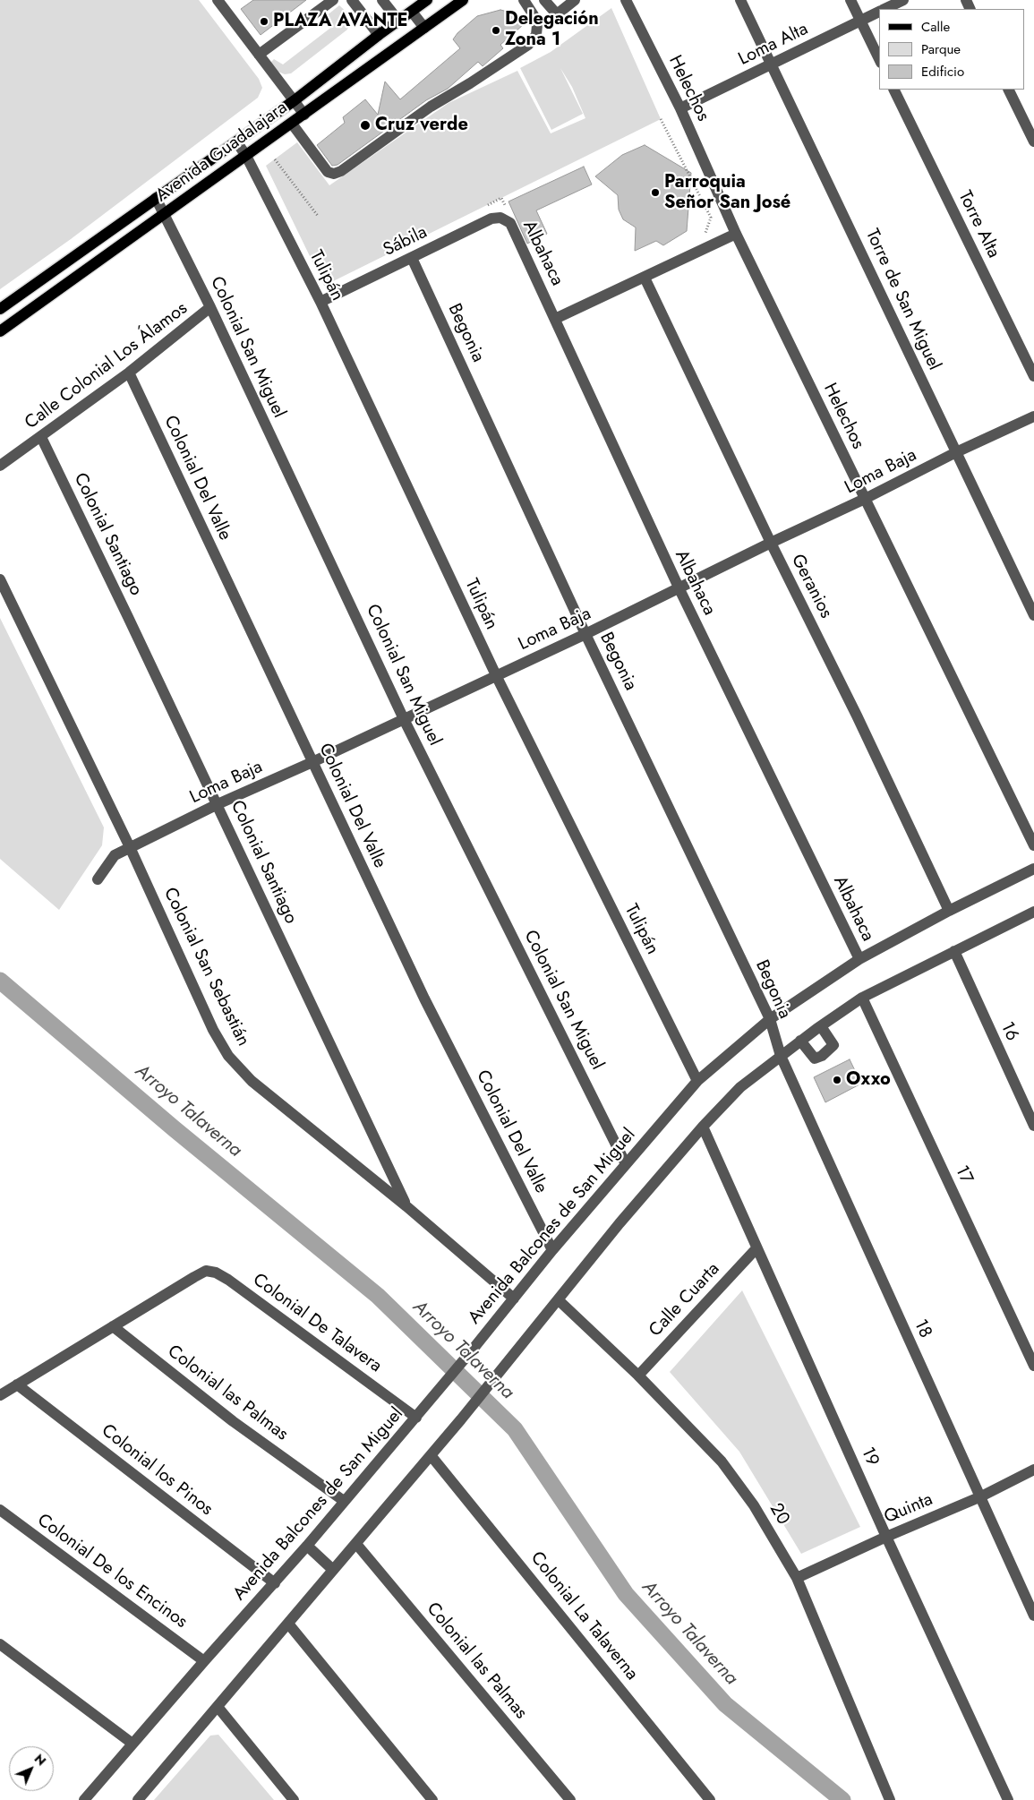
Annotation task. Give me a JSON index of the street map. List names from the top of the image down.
{
  "streets": {
    "main road": ["Avenida Guadalajara"],
    "street": [
      "Loma Alta",
      "Helechos",
      "Torre Alta",
      "Sábila",
      "Albahaca",
      "Tulipán",
      "Torre de San Miguel",
      "Begonia",
      "Colonial San Miguel",
      "Calle Colonial Los Álamos",
      "Loma Baja",
      "Colonial Del Valle",
      "Colonial Santiago",
      "Geranios",
      "Colonial San Sebastián",
      "16",
      "17",
      "Avenida Balcones de San Miguel",
      "Calle Cuarta",
      "Colonial De Talavera",
      "18",
      "Colonial las Palmas",
      "19",
      "Colonial los Pinos",
      "Quinta",
      "20",
      "Colonial De los Encinos",
      "Colonial La Talaverna"
    ]
  },
  "crossings": [
    ["Loma Alta", "Helechos"],
    ["Loma Alta", "Torre de San Miguel"],
    ["Helechos", "Loma Baja"],
    ["Avenida Guadalajara", "Tulipán"],
    ["Avenida Guadalajara", "Colonial San Miguel"],
    ["Sábila", "Albahaca"],
    ["Sábila", "Tulipán"],
    ["Sábila", "Begonia"],
    ["Albahaca", "Loma Baja"],
    ["Albahaca", "Avenida Balcones de San Miguel"],
    ["Tulipán", "Loma Baja"],
    ["Tulipán", "Avenida Balcones de San Miguel"],
    ["Torre de San Miguel", "Loma Baja"],
    ["Begonia", "Loma Baja"],
    ["Begonia", "Avenida Balcones de San Miguel"],
    ["Begonia", "18"],
    ["Colonial San Miguel", "Calle Colonial Los Álamos"],
    ["Colonial San Miguel", "Loma Baja"],
    ["Colonial San Miguel", "Avenida Balcones de San Miguel"],
    ["Calle Colonial Los Álamos", "Colonial Del Valle"],
    ["Calle Colonial Los Álamos", "Colonial Santiago"],
    ["Loma Baja", "Colonial Del Valle"],
    ["Loma Baja", "Colonial Santiago"],
    ["Loma Baja", "Geranios"],
    ["Loma Baja", "Colonial San Sebastián"],
    ["Colonial Del Valle", "Avenida Balcones de San Miguel"],
    ["Colonial Santiago", "Colonial San Sebastián"],
    ["Geranios", "Avenida Balcones de San Miguel"],
    ["Colonial San Sebastián", "Avenida Balcones de San Miguel"],
    ["Avenida Balcones de San Miguel", "Colonial De Talavera"],
    ["Avenida Balcones de San Miguel", "Colonial las Palmas"],
    ["Avenida Balcones de San Miguel", "Colonial los Pinos"],
    ["Avenida Balcones de San Miguel", "Colonial De los Encinos"],
    ["Calle Cuarta", "19"],
    ["Calle Cuarta", "20"],
    ["Colonial De Talavera", "Colonial las Palmas"],
    ["18", "Quinta"],
    ["19", "Quinta"],
    ["Quinta", "20"]
  ],
  "water": ["Arroyo Talaverna"],
  "places": [
    "PLAZA AVANTE",
    "Delegación Zona 1",
    "Cruz verde",
    "Parroquia Señor San José",
    "Oxxo"
  ],
  "legend": ["Calle", "Parque", "Edificio"],
  "north": "top right"
}
